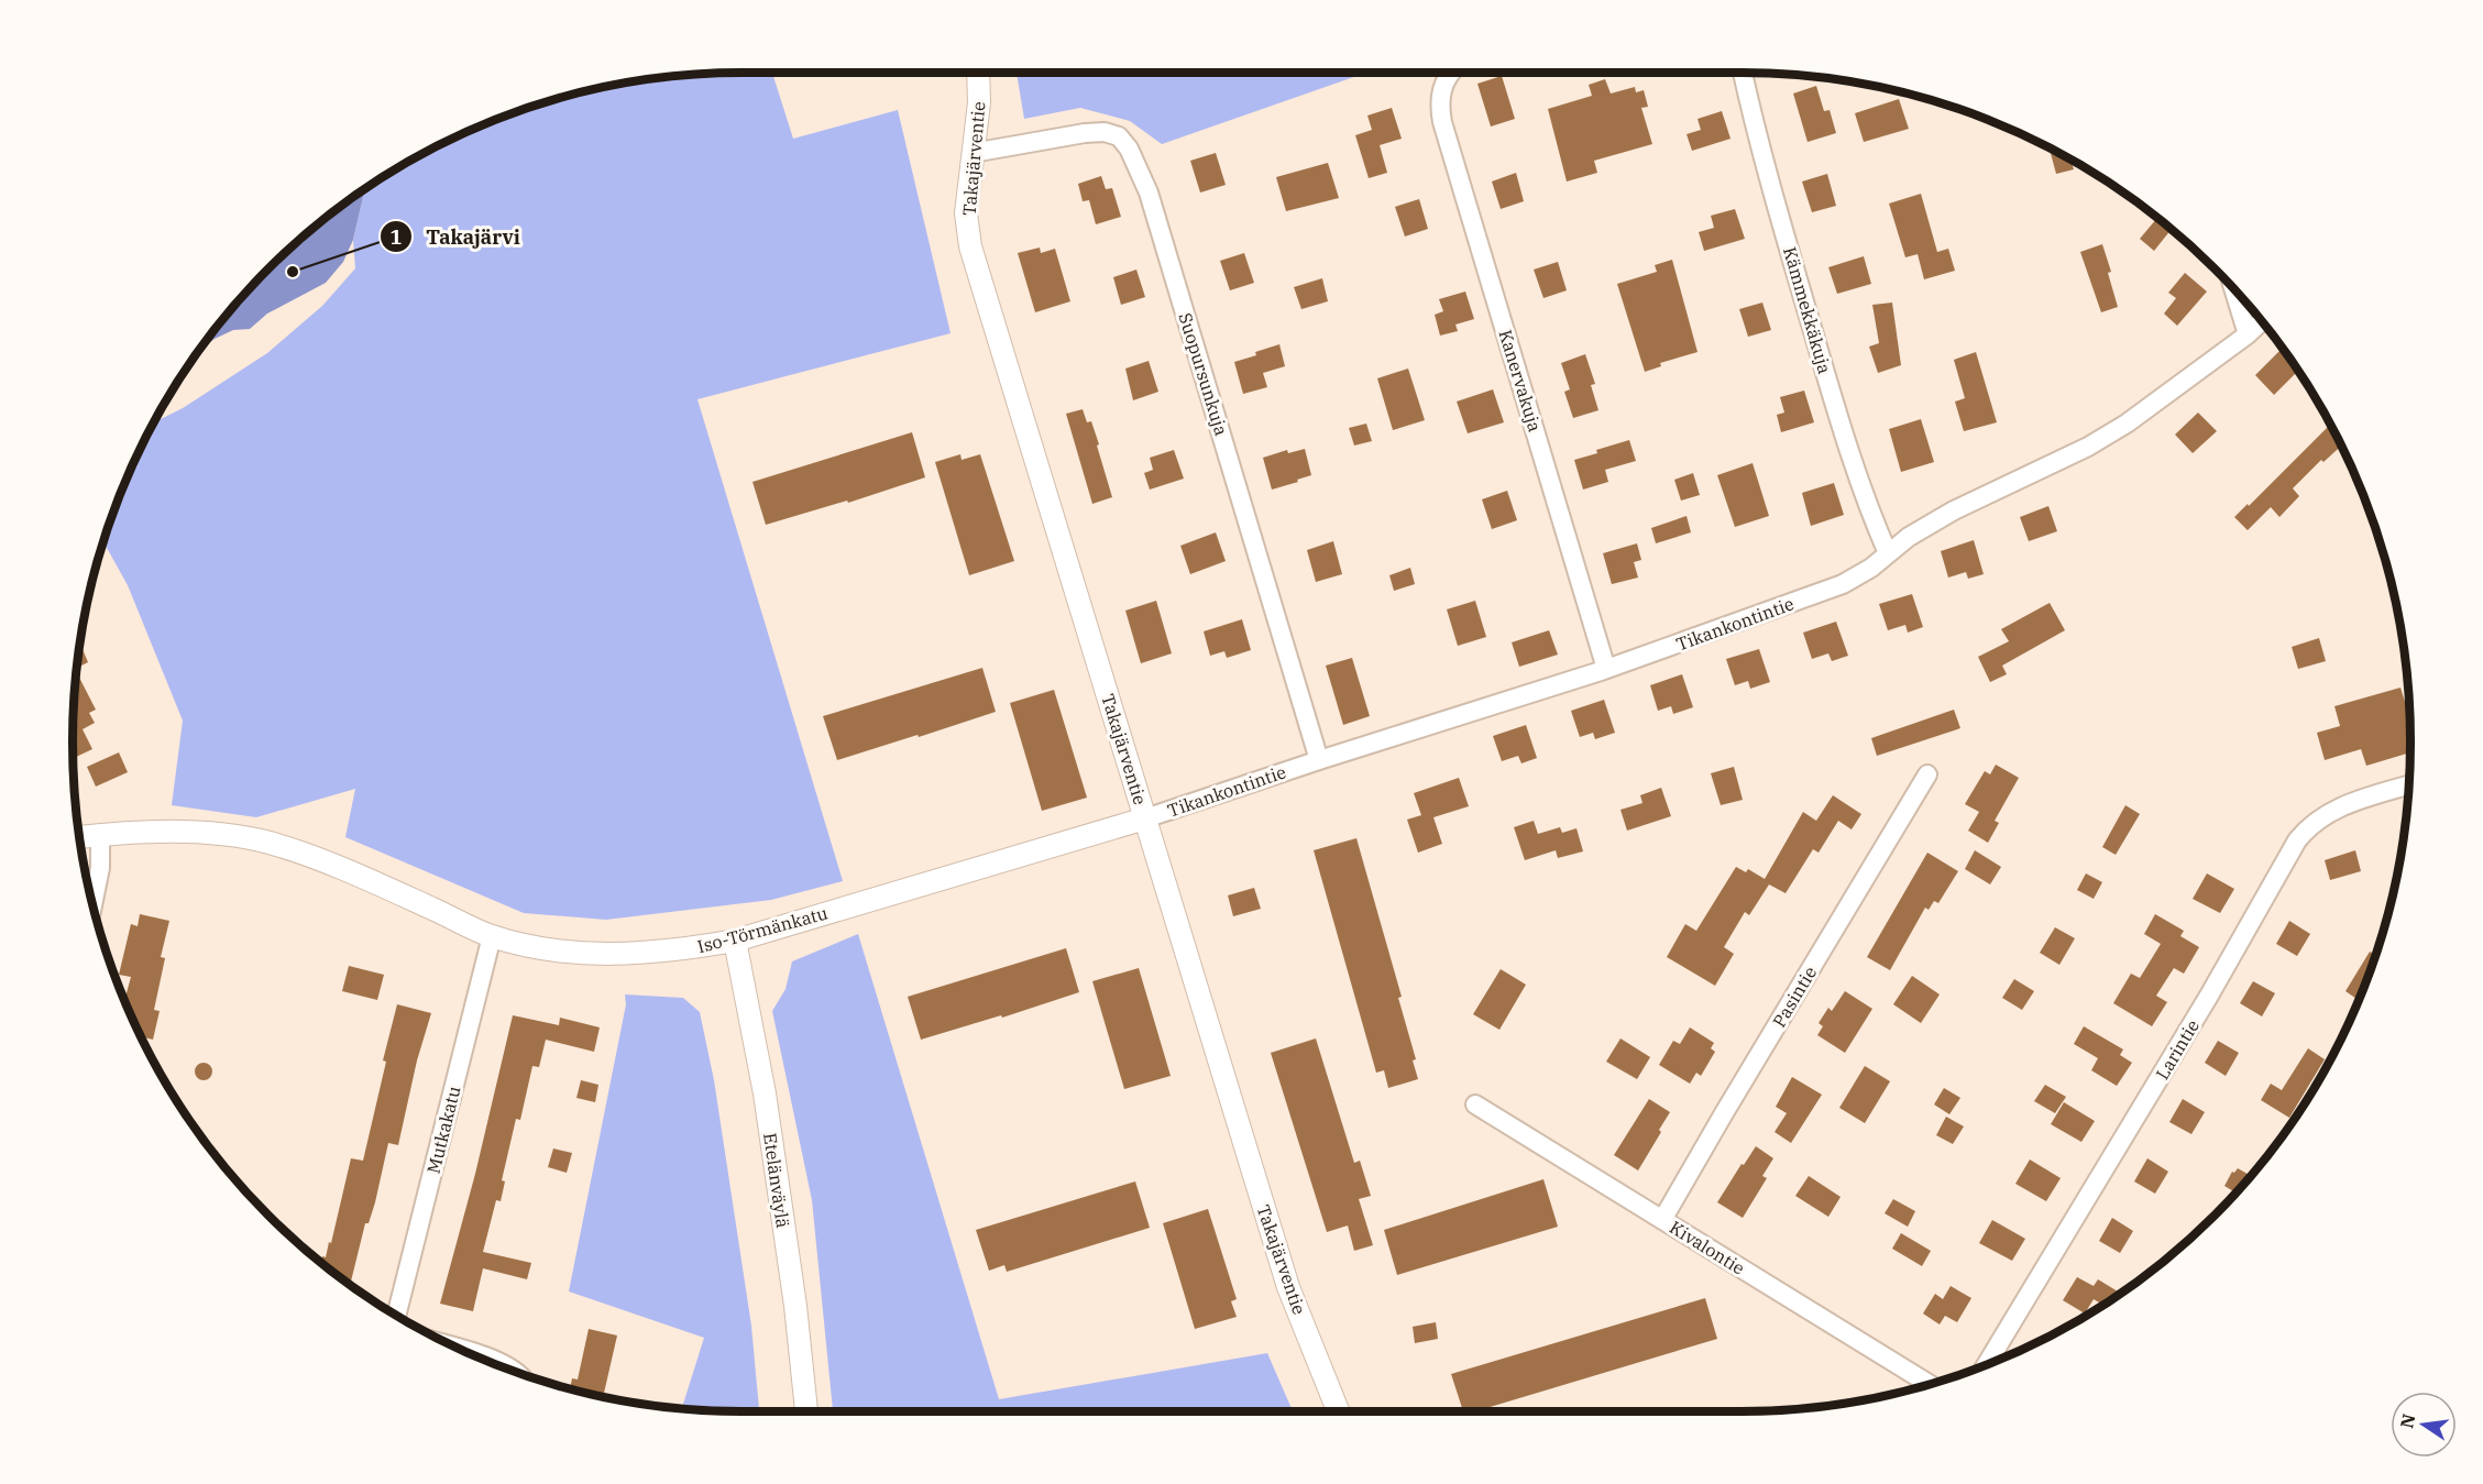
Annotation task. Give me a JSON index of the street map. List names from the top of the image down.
{
  "streets": {
    "street": [
      "Takajärventie",
      "Kämmekkäkuja",
      "Suopursunkuja",
      "Kanervakuja",
      "Tikankontintie",
      "Iso-Törmänkatu",
      "Pasintie",
      "Larintie",
      "Mutkakatu",
      "Etelänväylä",
      "Kivalontie"
    ]
  },
  "crossings": [
    ["Takajärventie", "Suopursunkuja"],
    ["Takajärventie", "Tikankontintie"],
    ["Takajärventie", "Iso-Törmänkatu"],
    ["Kämmekkäkuja", "Tikankontintie"],
    ["Suopursunkuja", "Tikankontintie"],
    ["Kanervakuja", "Tikankontintie"],
    ["Tikankontintie", "Iso-Törmänkatu"],
    ["Iso-Törmänkatu", "Mutkakatu"],
    ["Iso-Törmänkatu", "Etelänväylä"],
    ["Pasintie", "Kivalontie"]
  ],
  "places": ["Takajärvi"],
  "north": "left"
}
